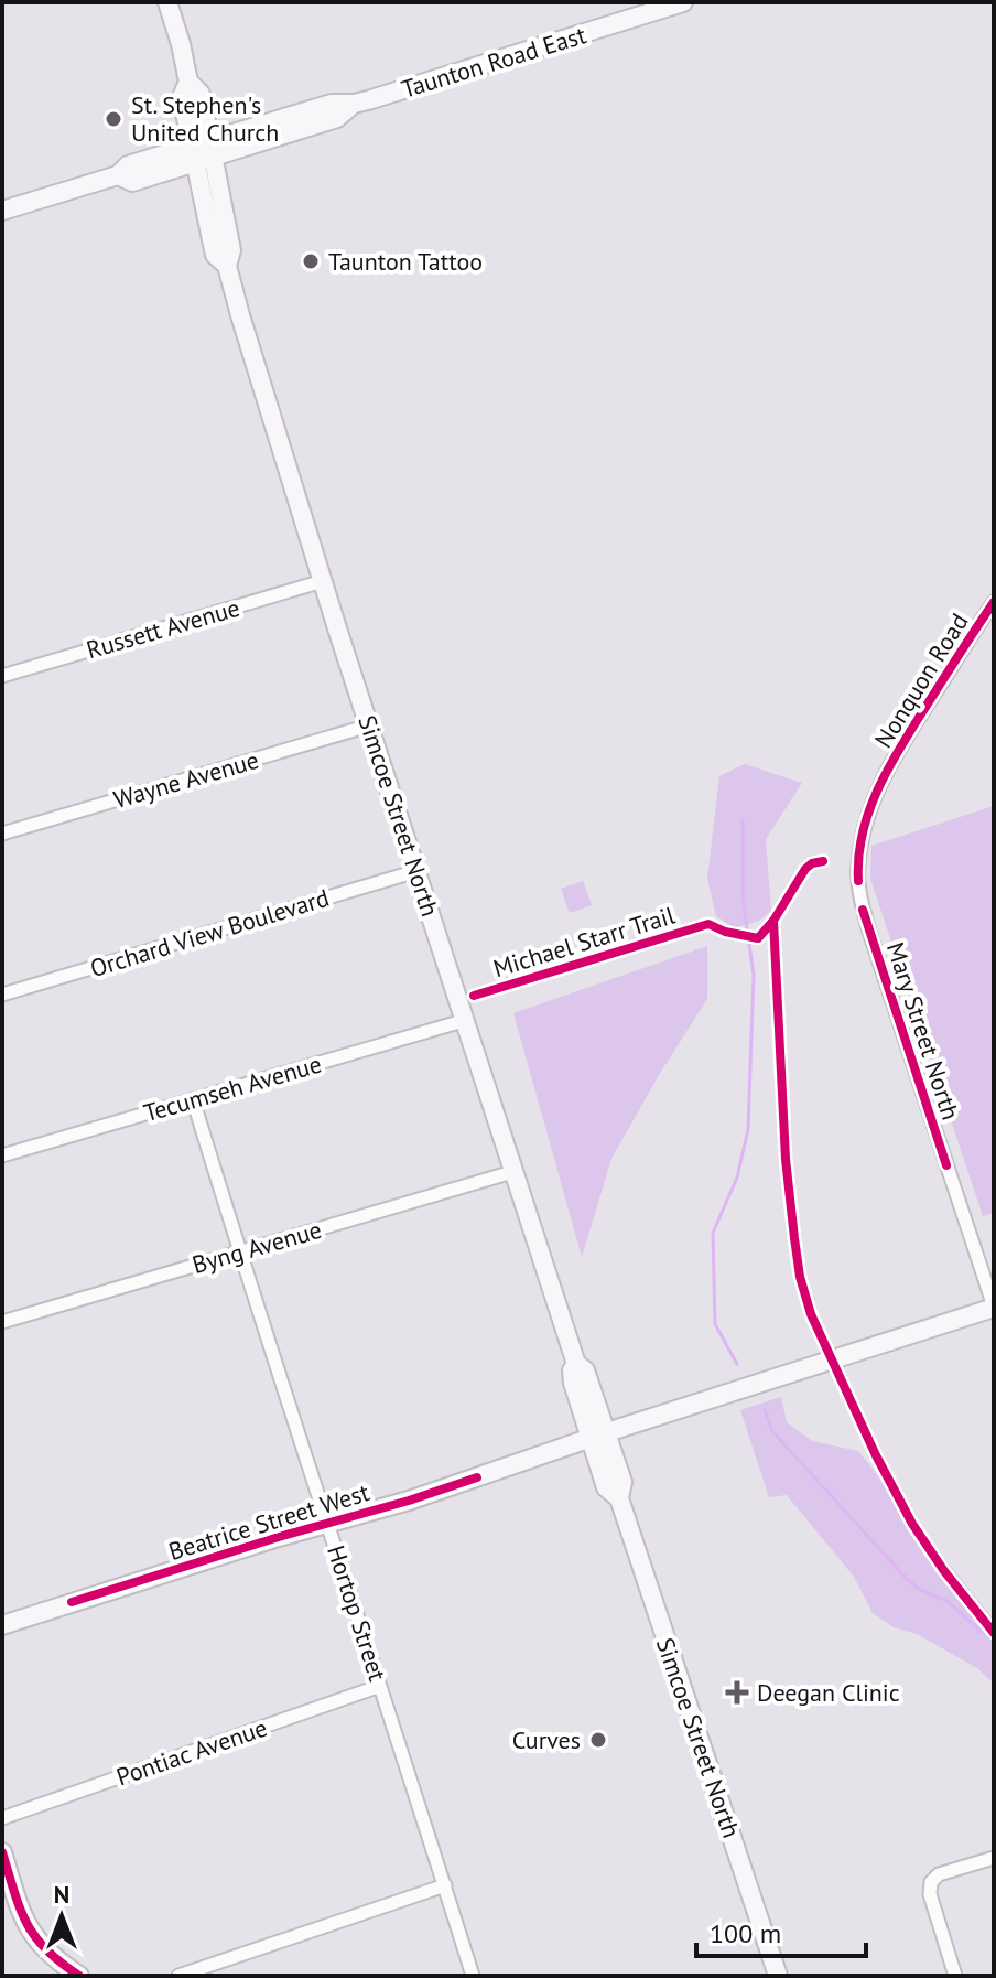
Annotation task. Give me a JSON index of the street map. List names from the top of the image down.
{
  "streets": {
    "main road": ["Taunton Road East", "Simcoe Street North", "Beatrice Street West"],
    "street": [
      "Russett Avenue",
      "Nonquon Road",
      "Wayne Avenue",
      "Orchard View Boulevard",
      "Mary Street North",
      "Tecumseh Avenue",
      "Byng Avenue",
      "Hortop Street",
      "Pontiac Avenue"
    ],
    "cycle path": ["Michael Starr Trail"]
  },
  "crossings": [
    ["Taunton Road East", "Simcoe Street North"],
    ["Russett Avenue", "Simcoe Street North"],
    ["Nonquon Road", "Mary Street North"],
    ["Wayne Avenue", "Simcoe Street North"],
    ["Simcoe Street North", "Orchard View Boulevard"],
    ["Simcoe Street North", "Tecumseh Avenue"],
    ["Simcoe Street North", "Byng Avenue"],
    ["Simcoe Street North", "Beatrice Street West"],
    ["Mary Street North", "Beatrice Street West"],
    ["Tecumseh Avenue", "Hortop Street"],
    ["Byng Avenue", "Hortop Street"],
    ["Beatrice Street West", "Hortop Street"],
    ["Hortop Street", "Pontiac Avenue"]
  ],
  "places": {
    "other": ["St. Stephen's United Church", "Taunton Tattoo", "Curves"],
    "health": ["Deegan Clinic"]
  },
  "scale_bar": "100 m",
  "north": "top"
}
